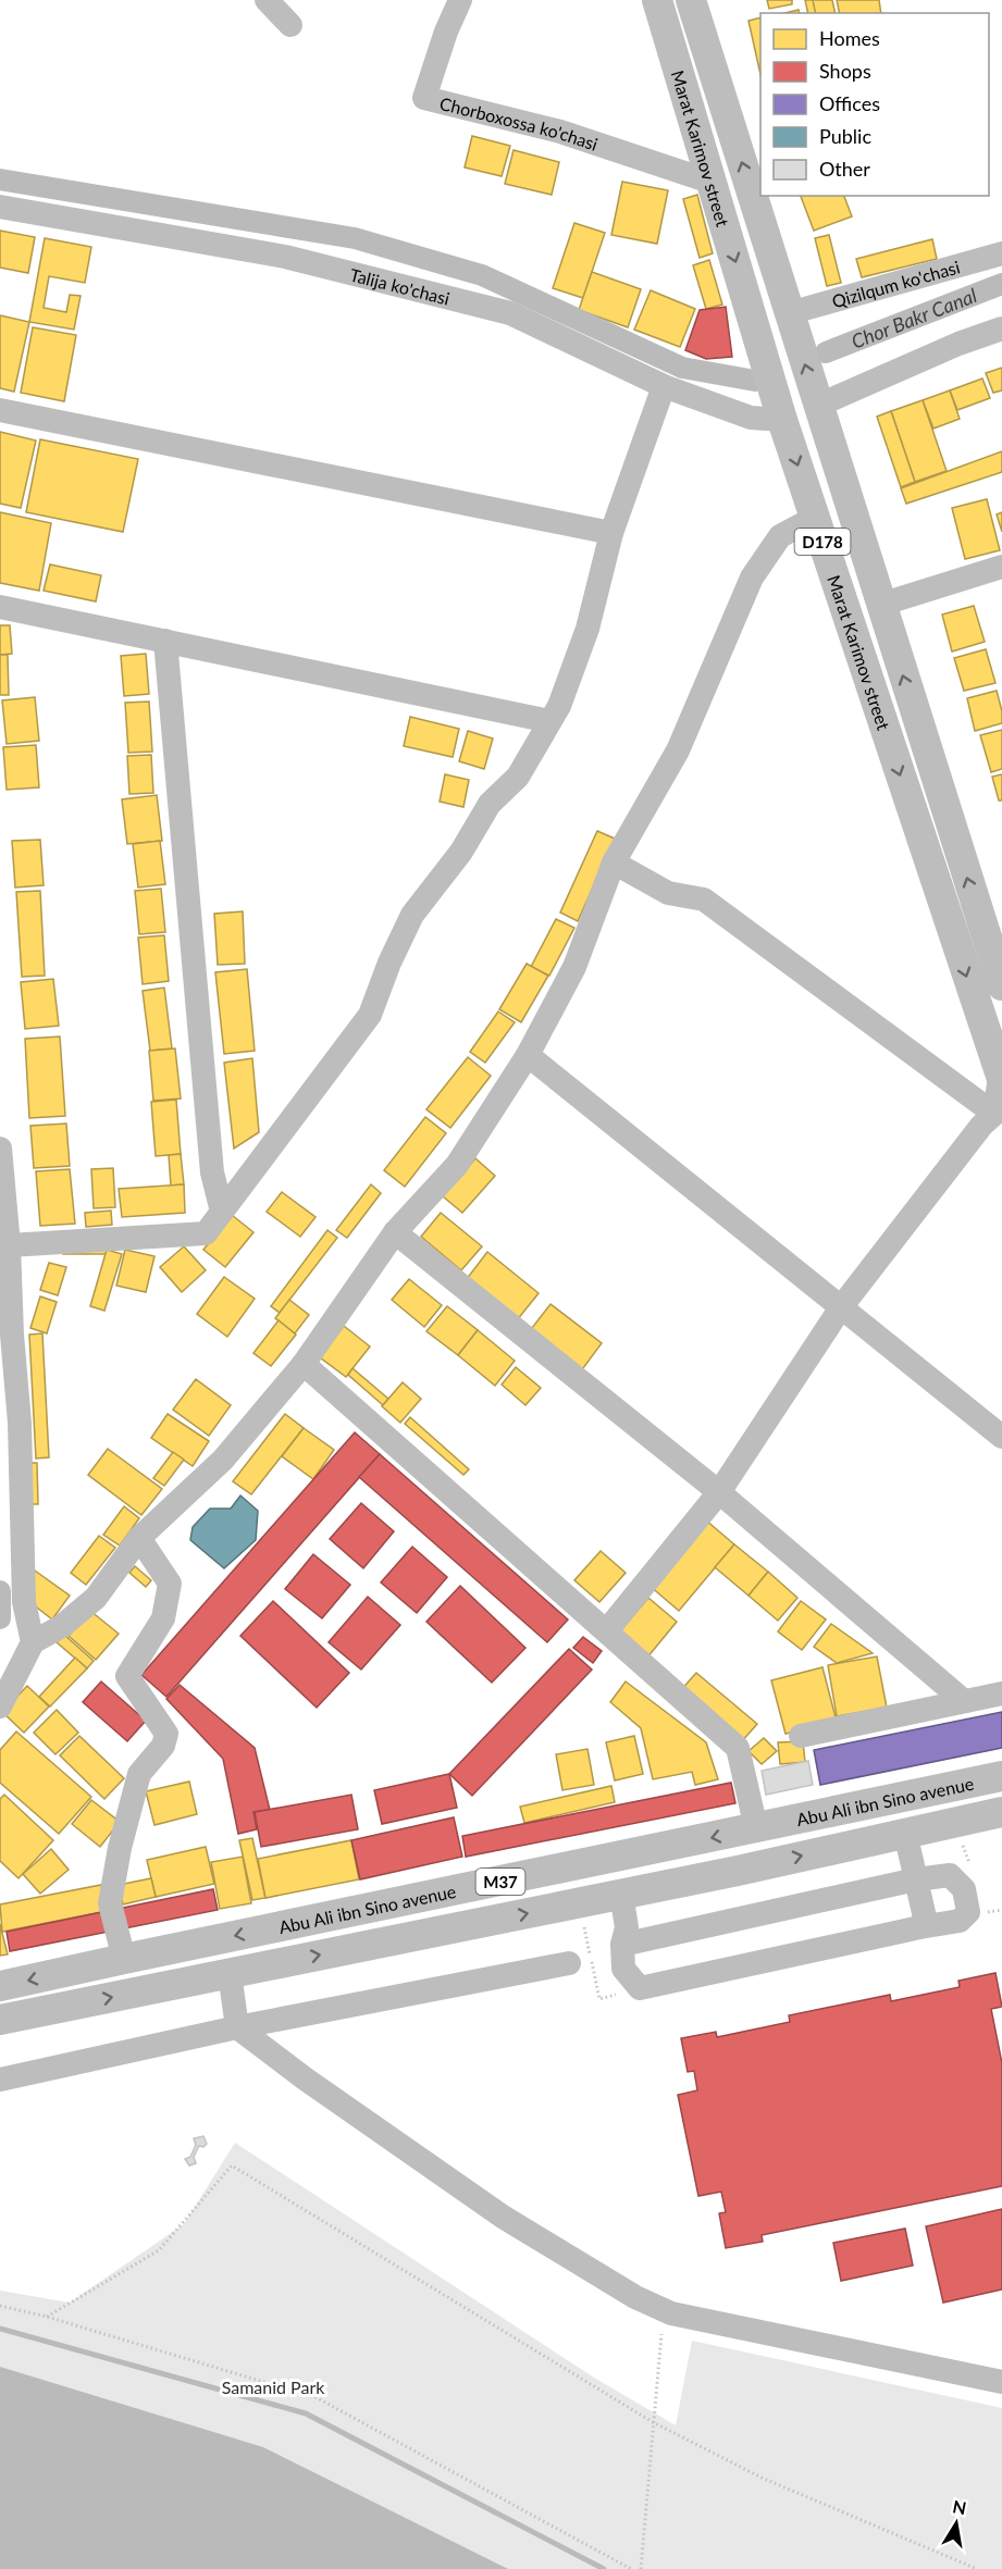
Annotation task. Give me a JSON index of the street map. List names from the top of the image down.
{
  "streets": {
    "main road": [
      "Marat Karimov street",
      "D178",
      "Abu Ali ibn Sino avenue",
      "M37"
    ],
    "street": ["Chorboxossa ko'chasi", "Qizilqum ko'chasi", "Talija ko'chasi"]
  },
  "crossings": [
    ["Chorboxossa ko'chasi", "Marat Karimov street"],
    ["Marat Karimov street", "Qizilqum ko'chasi"],
    ["Marat Karimov street", "Talija ko'chasi"]
  ],
  "water": ["Chor Bakr Canal"],
  "parks": ["Samanid Park"],
  "legend": [
    "Homes",
    "Shops",
    "Offices",
    "Public",
    "Other"
  ],
  "north": "top"
}
